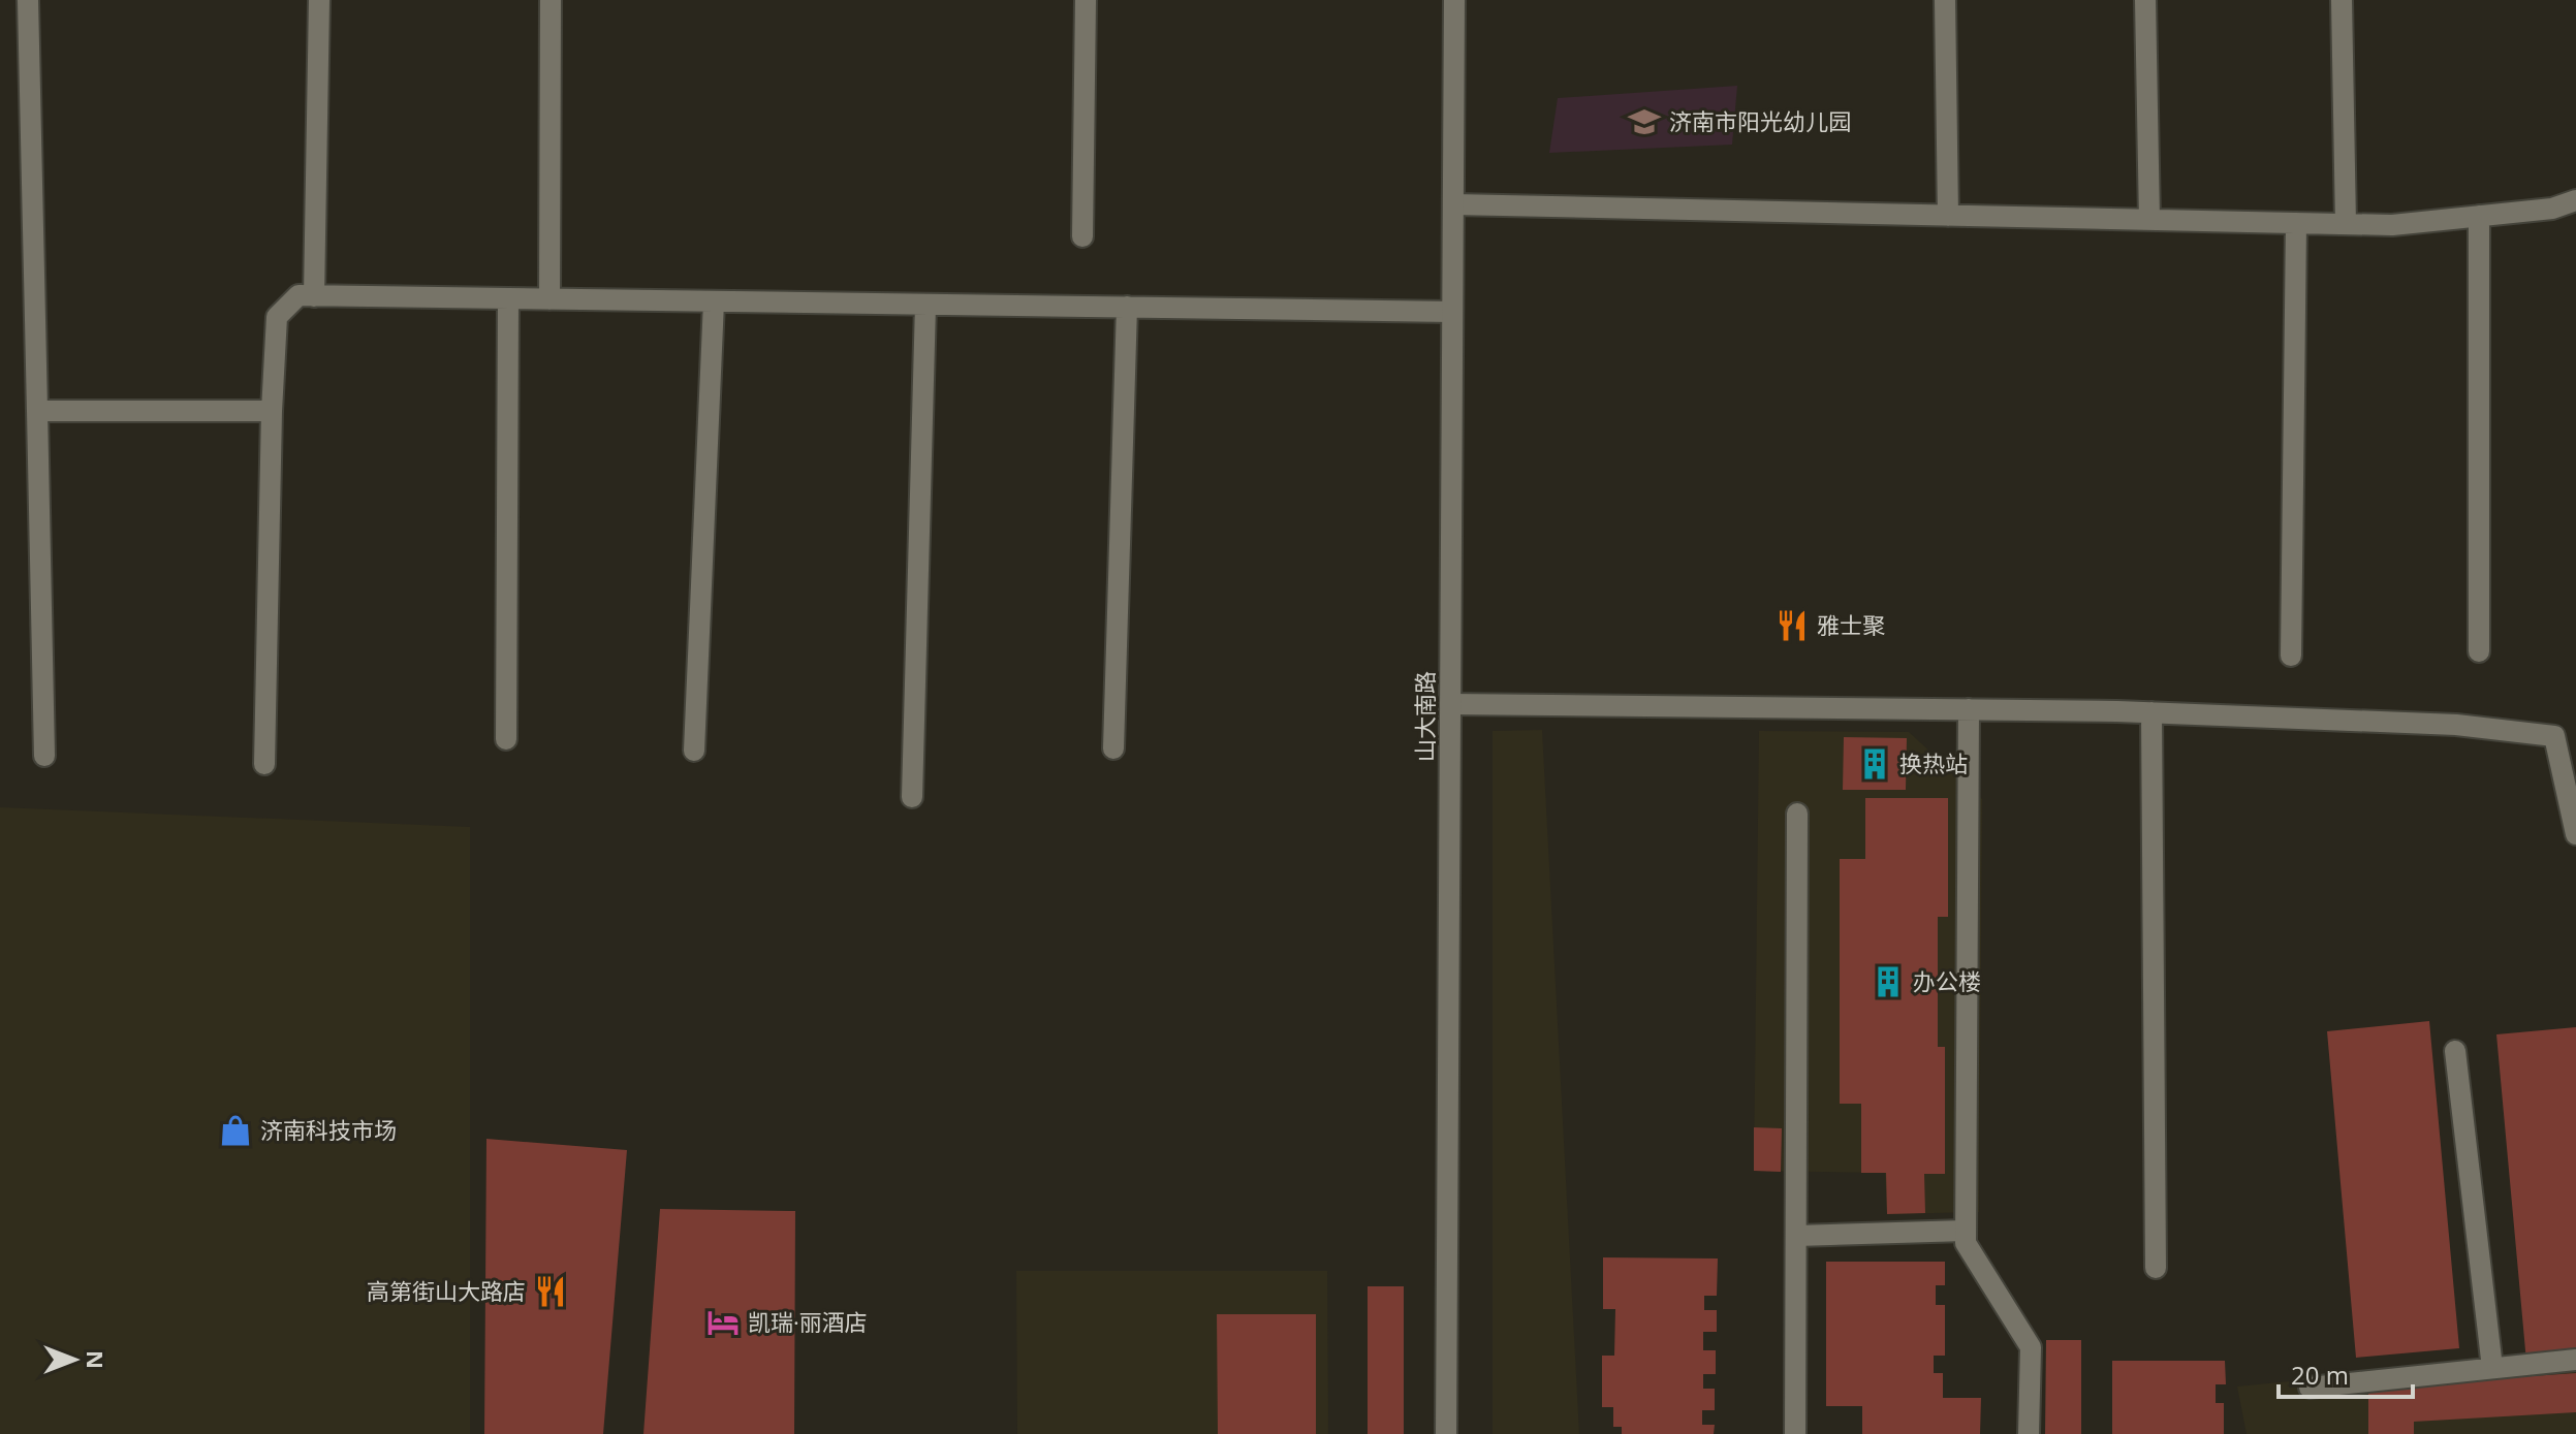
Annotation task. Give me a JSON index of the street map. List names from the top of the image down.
{
  "streets": {
    "street": ["山大南路"]
  },
  "places": {
    "school or university": ["济南市阳光幼儿园"],
    "restaurant": ["雅士聚", "高第街山大路店"],
    "building": ["换热站", "办公楼"],
    "shop": ["济南科技市场"],
    "hotel": ["凯瑞·丽酒店"]
  },
  "scale_bar": "20 m",
  "north": "right"
}
